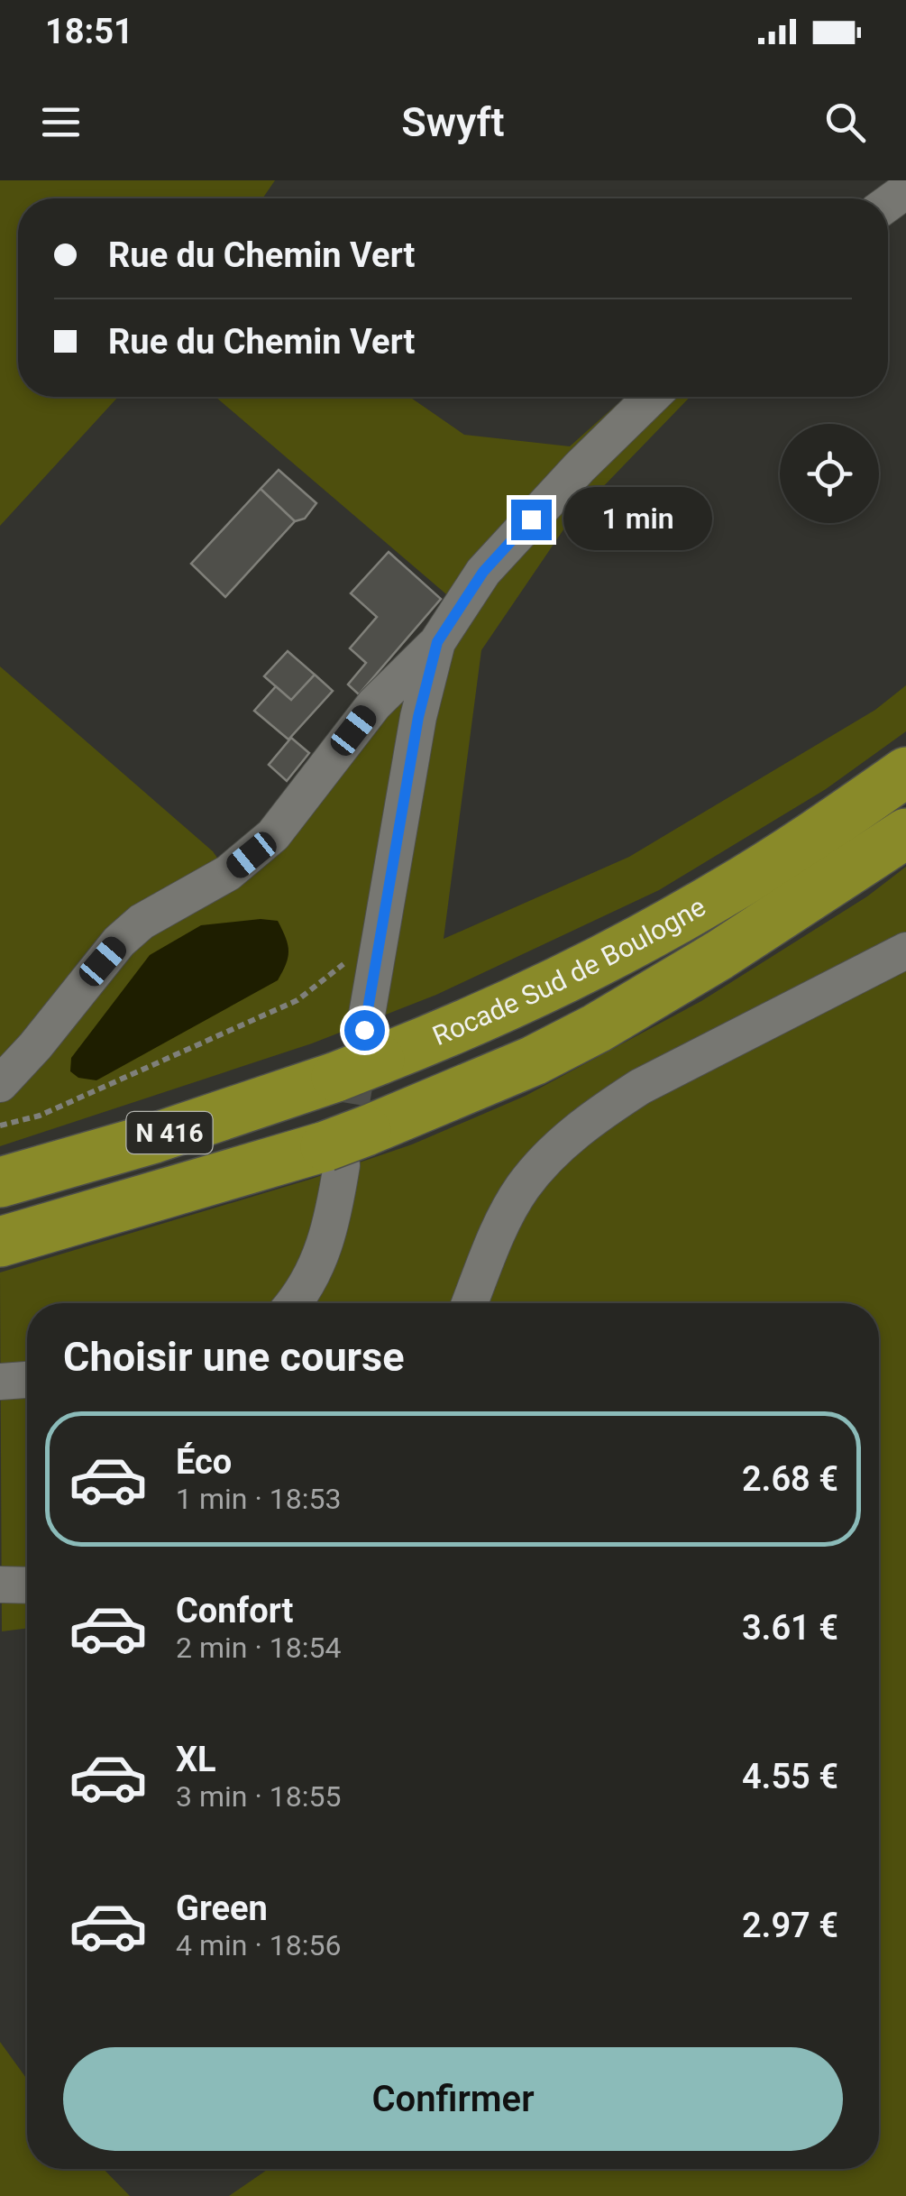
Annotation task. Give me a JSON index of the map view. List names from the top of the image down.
{
  "streets": {
    "highway": ["Rocade Sud de Boulogne", "N 416"]
  },
  "page": {
    "status": "18:51",
    "header": "Swyft",
    "banner": ["Rue du Chemin Vert", "Rue du Chemin Vert"],
    "bubble": "1 min",
    "heading": "Choisir une course",
    "list": [
      {
        "name": "Éco",
        "note": "1 min · 18:53",
        "value": "2.68 €"
      },
      {
        "name": "Confort",
        "note": "2 min · 18:54",
        "value": "3.61 €"
      },
      {
        "name": "XL",
        "note": "3 min · 18:55",
        "value": "4.55 €"
      },
      {
        "name": "Green",
        "note": "4 min · 18:56",
        "value": "2.97 €"
      }
    ],
    "buttons": "Confirmer"
  }
}
